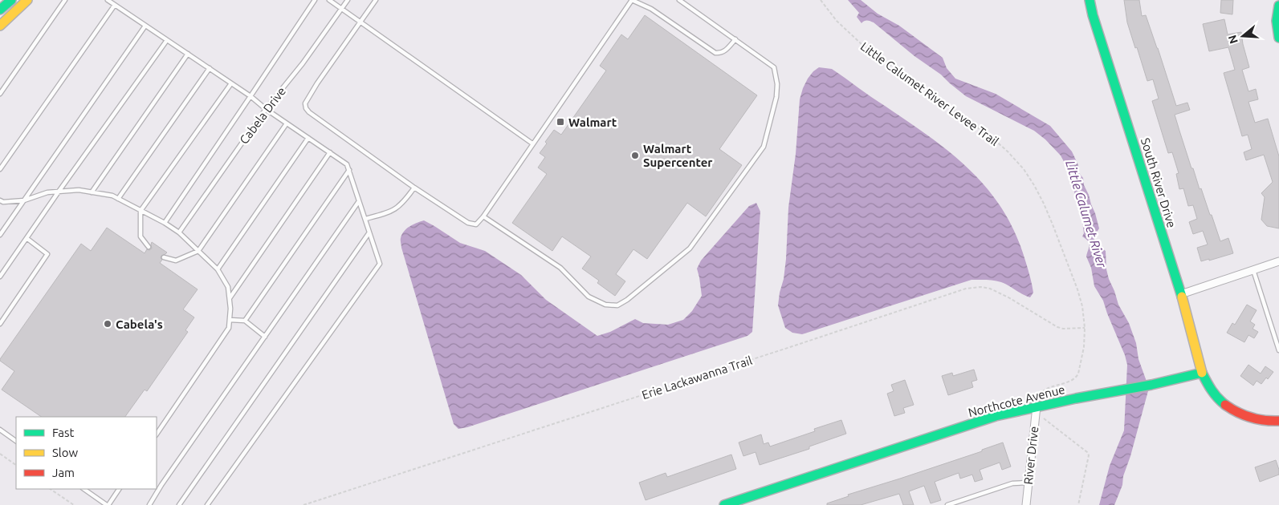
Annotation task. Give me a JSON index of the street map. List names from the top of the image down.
{
  "streets": {
    "main road": ["South River Drive", "Northcote Avenue"],
    "street": ["River Drive"],
    "lane": ["Cabela Drive"],
    "path": ["Little Calumet River Levee Trail", "Erie Lackawanna Trail"]
  },
  "crossings": [
    ["Little Calumet River Levee Trail", "Erie Lackawanna Trail"],
    ["South River Drive", "Northcote Avenue"],
    ["Northcote Avenue", "River Drive"]
  ],
  "water": ["Little Calumet River"],
  "places": {
    "transit": ["Walmart"],
    "other": ["Walmart Supercenter", "Cabela's"]
  },
  "legend": ["Fast", "Slow", "Jam"],
  "north": "left"
}
